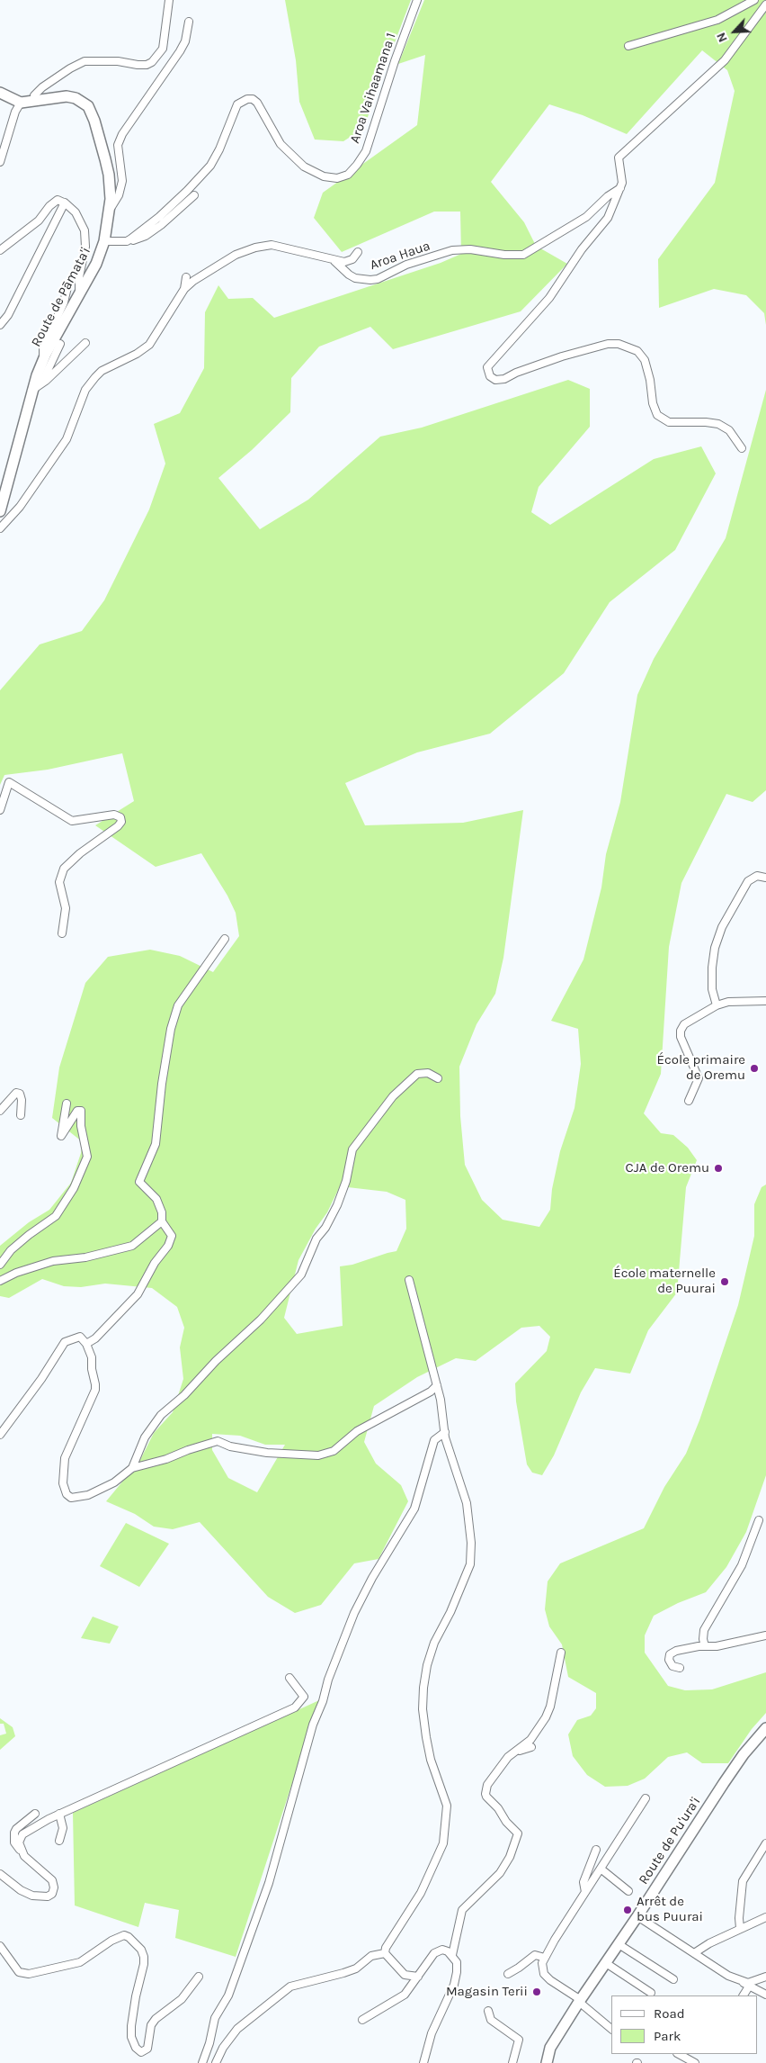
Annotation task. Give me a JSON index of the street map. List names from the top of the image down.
{
  "streets": {
    "main road": ["Route de Pāmata'i", "Route de Pu'ura'i"],
    "street": ["Aroa Vaihaamana 1", "Aroa Haua"]
  },
  "places": [
    "École primaire de Oremu",
    "CJA de Oremu",
    "École maternelle de Puurai",
    "Arrêt de bus Puurai",
    "Magasin Terii"
  ],
  "legend": ["Road", "Park"],
  "north": "bottom left"
}
